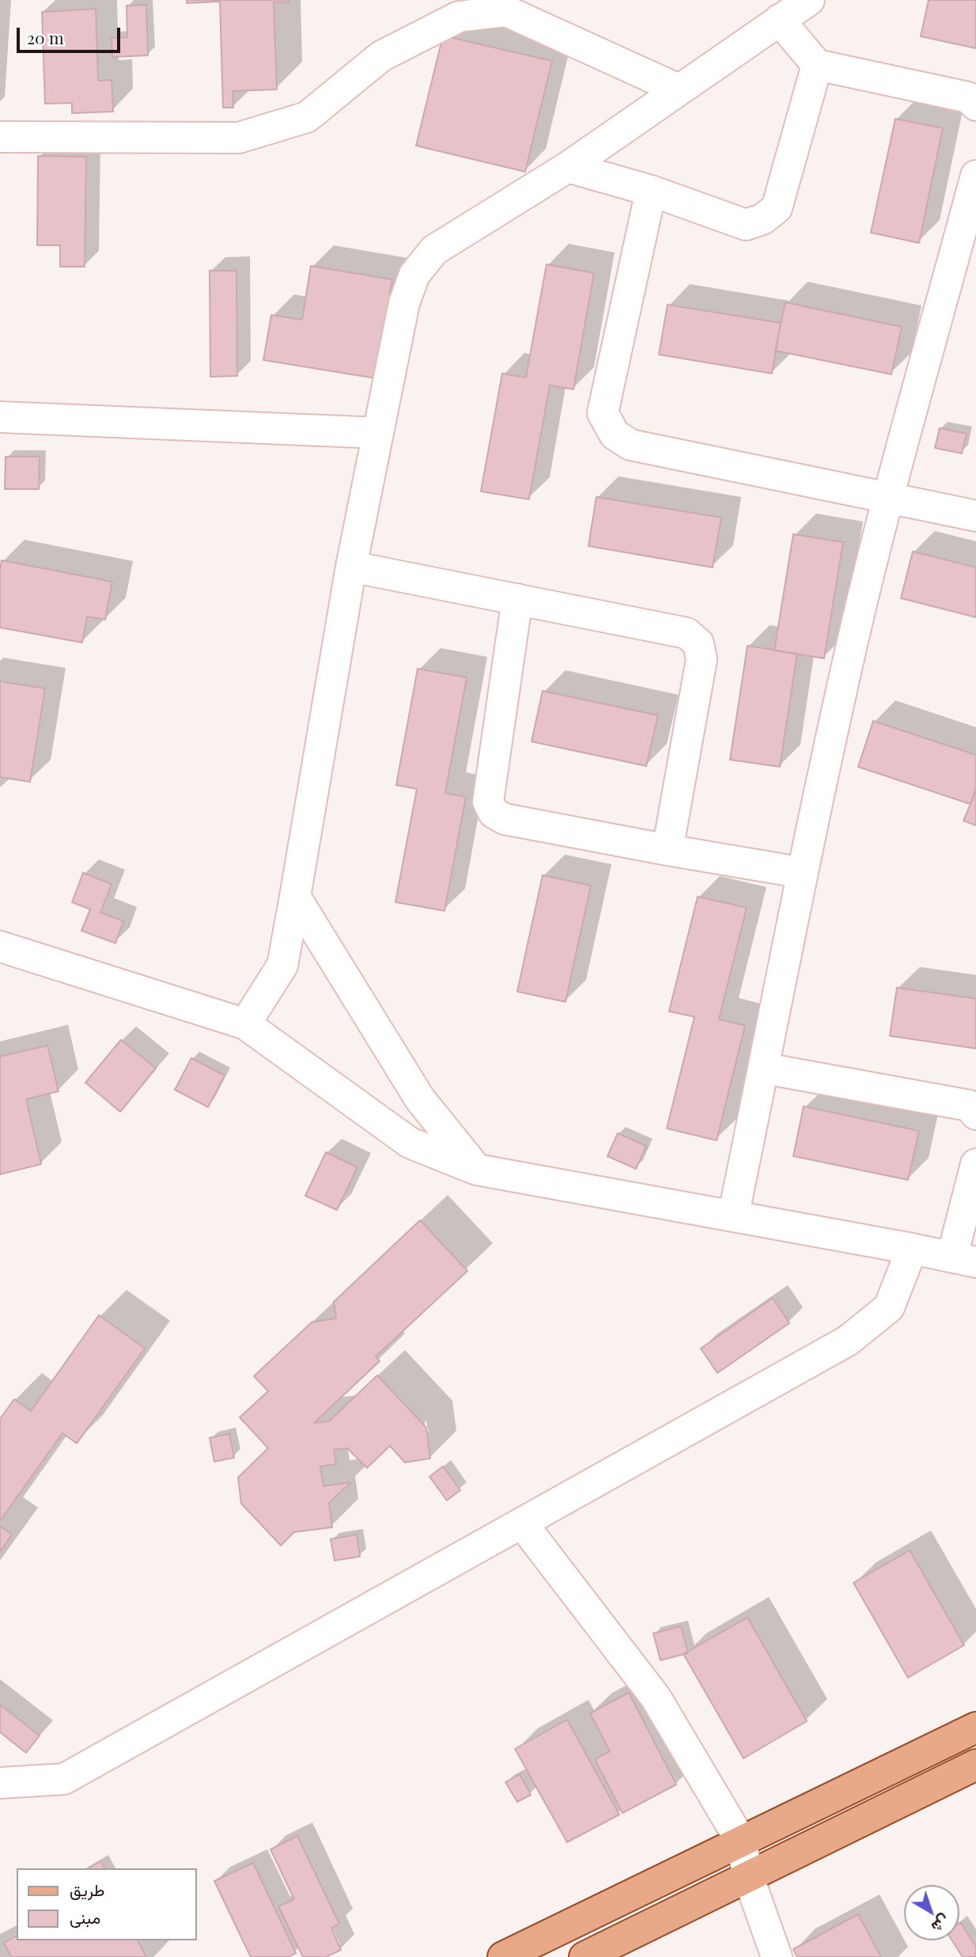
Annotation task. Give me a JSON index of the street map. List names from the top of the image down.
{
  "legend": ["طريق", "مبنى"],
  "scale_bar": "20 m",
  "north": "bottom right"
}
